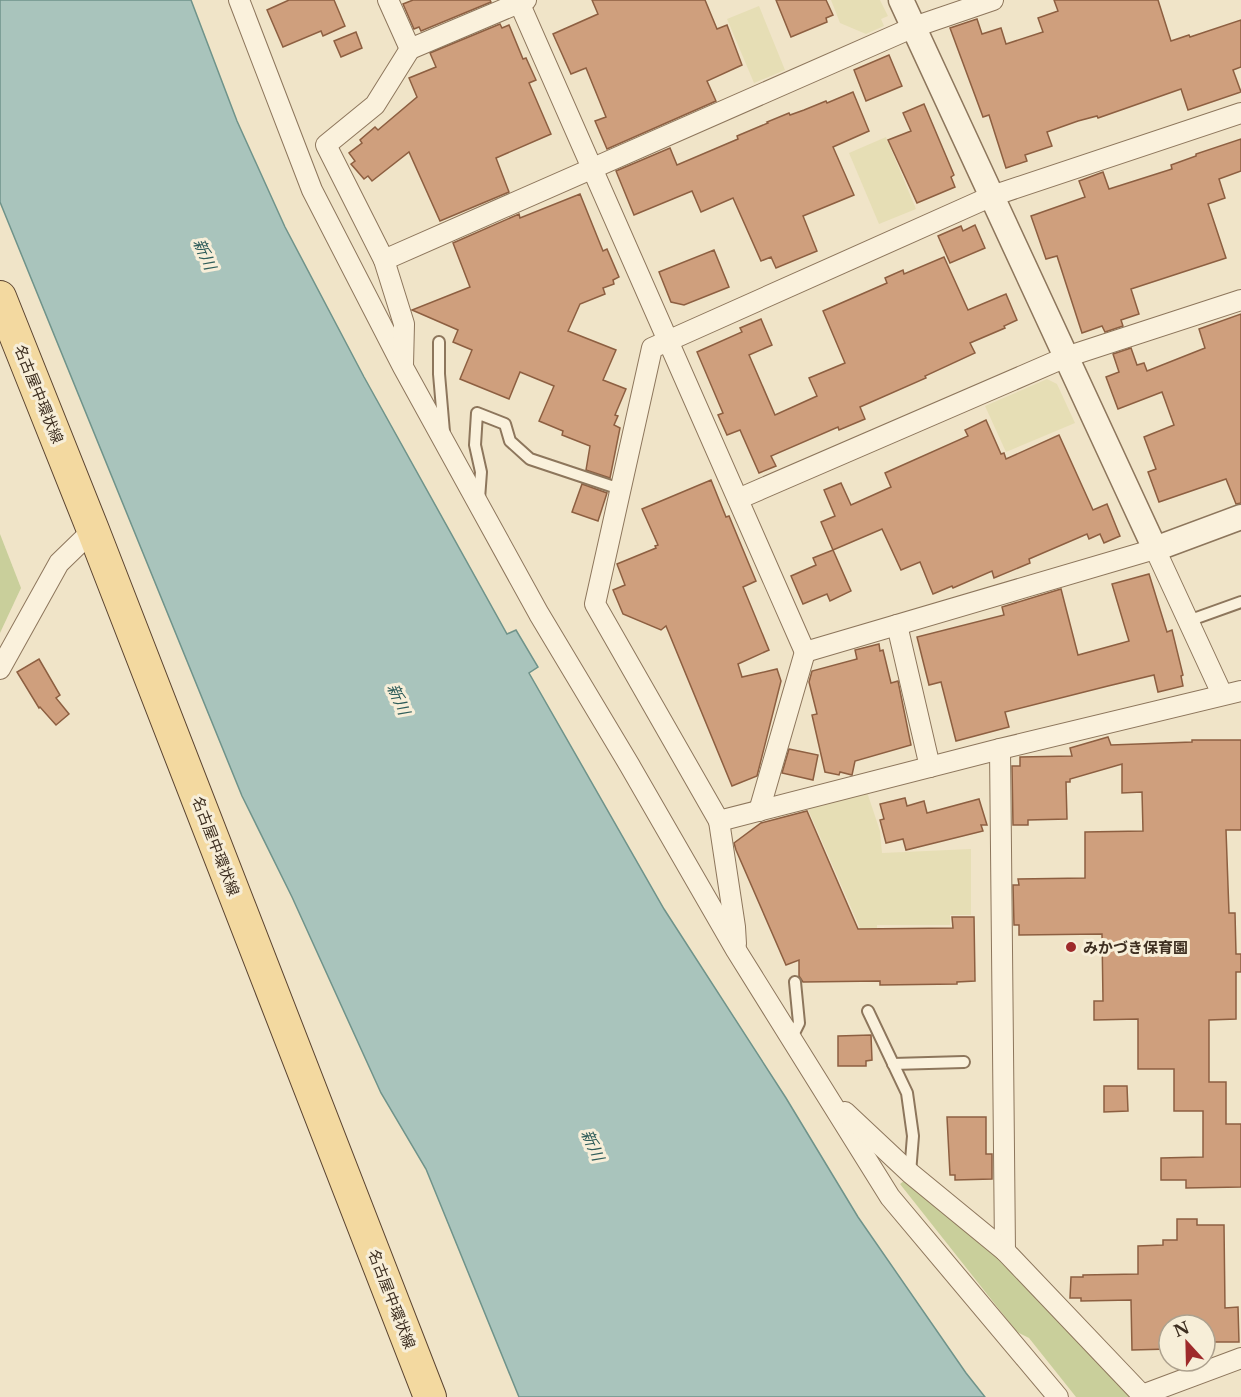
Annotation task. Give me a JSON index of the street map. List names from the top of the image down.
{
  "streets": {
    "main road": ["名古屋中環状線"]
  },
  "water": ["新川"],
  "places": ["みかづき保育園"],
  "north": "top"
}
